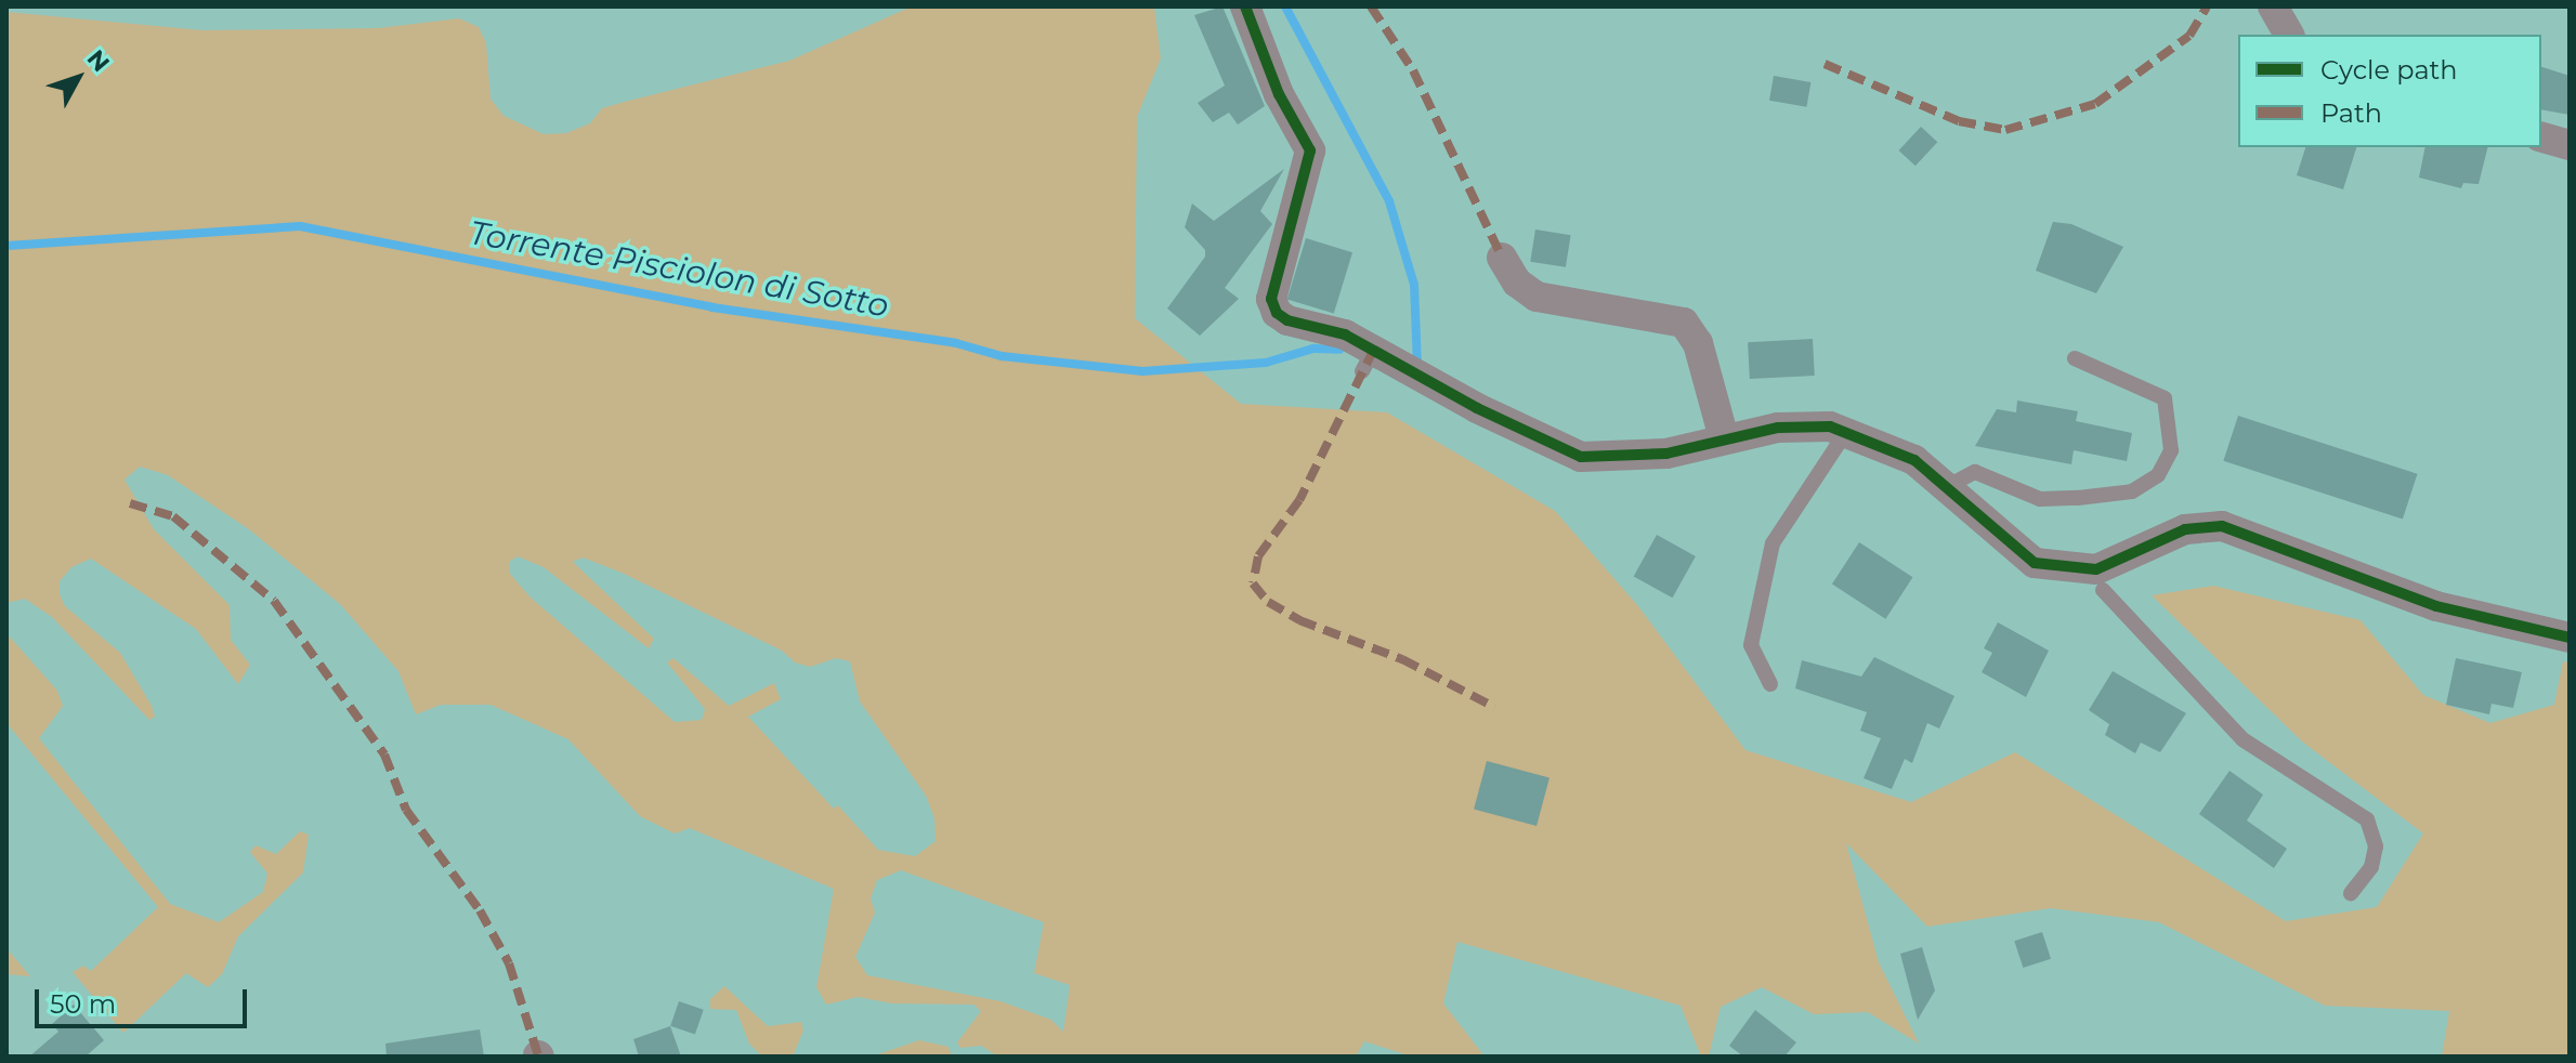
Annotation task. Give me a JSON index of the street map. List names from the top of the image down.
{
  "water": ["Torrente Pisciolon di Sotto"],
  "legend": ["Cycle path", "Path"],
  "scale_bar": "50 m",
  "north": "top right"
}
